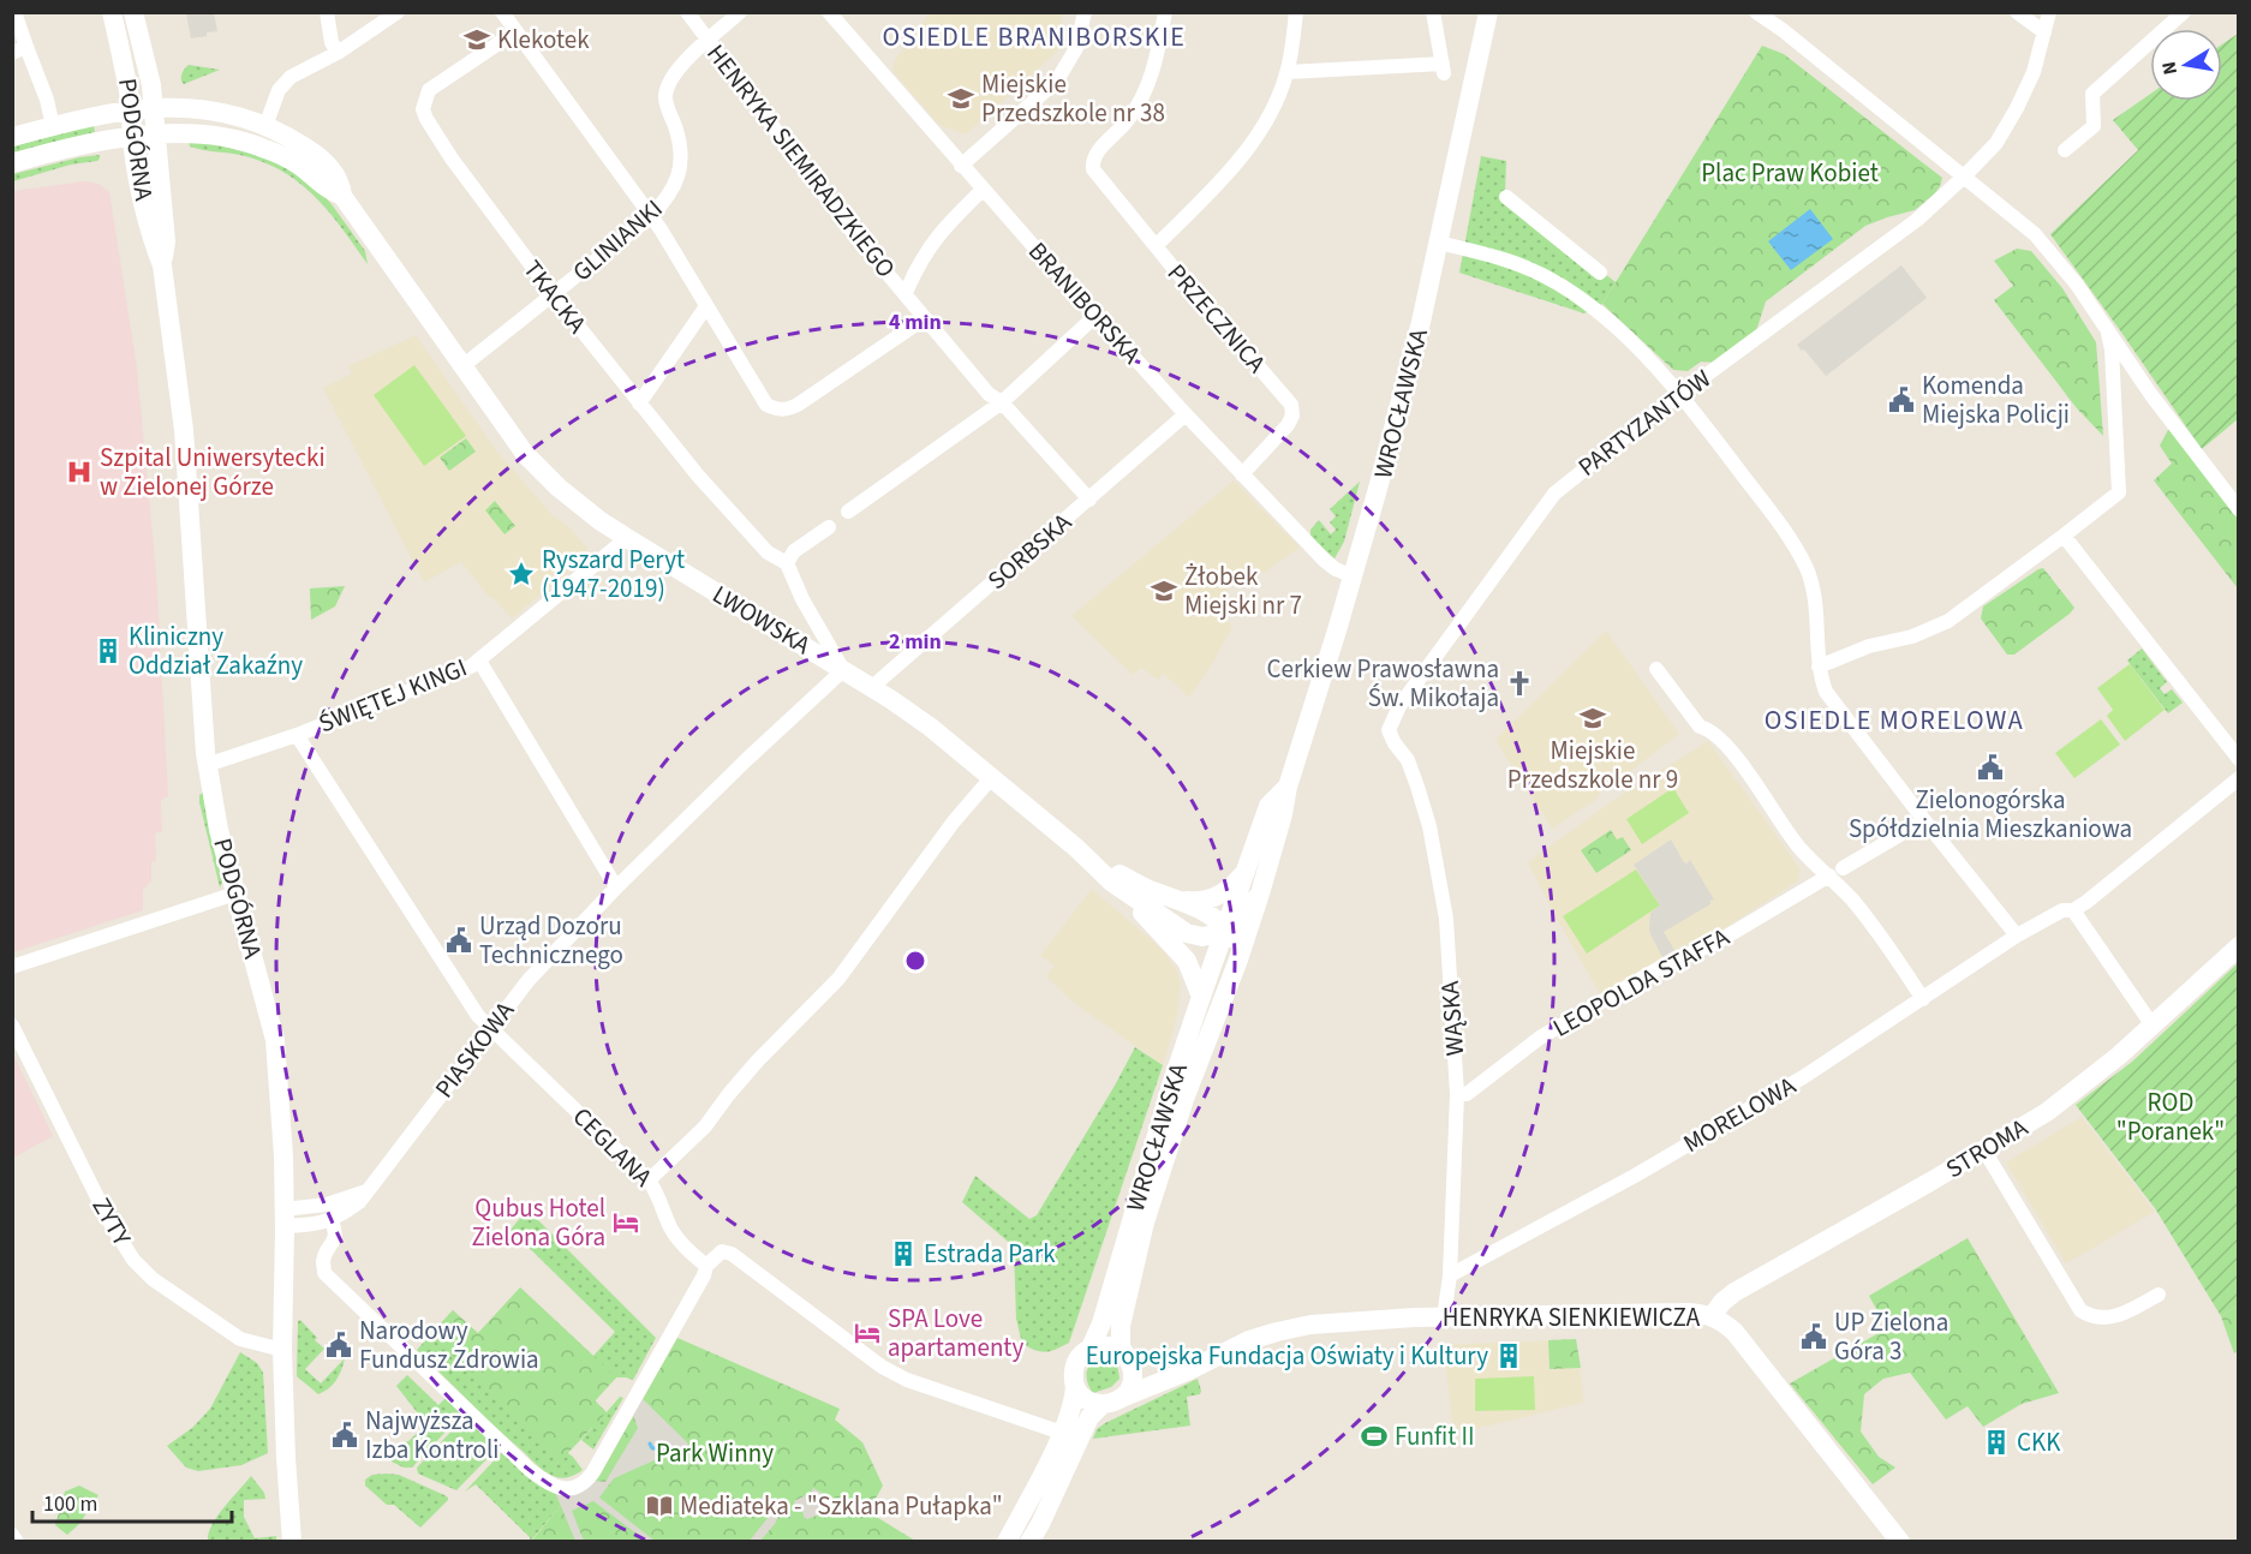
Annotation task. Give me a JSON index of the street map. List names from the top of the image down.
{
  "streets": {
    "street": [
      "PODGÓRNA",
      "HENRYKA SIEMIRADZKIEGO",
      "GLINIANKI",
      "TKACKA",
      "BRANIBORSKA",
      "PRZECZNICA",
      "WROCŁAWSKA",
      "PARTYZANTÓW",
      "SORBSKA",
      "LWOWSKA",
      "ŚWIĘTEJ KINGI",
      "LEOPOLDA STAFFA",
      "WĄSKA",
      "PIASKOWA",
      "MORELOWA",
      "CEGLANA",
      "STROMA",
      "ZYTY",
      "HENRYKA SIENKIEWICZA"
    ]
  },
  "crossings": [
    ["PODGÓRNA", "LWOWSKA"],
    ["PODGÓRNA", "ŚWIĘTEJ KINGI"],
    ["PODGÓRNA", "PIASKOWA"],
    ["PODGÓRNA", "ZYTY"],
    ["HENRYKA SIEMIRADZKIEGO", "GLINIANKI"],
    ["HENRYKA SIEMIRADZKIEGO", "SORBSKA"],
    ["GLINIANKI", "TKACKA"],
    ["GLINIANKI", "LWOWSKA"],
    ["BRANIBORSKA", "PRZECZNICA"],
    ["BRANIBORSKA", "WROCŁAWSKA"],
    ["BRANIBORSKA", "SORBSKA"],
    ["WROCŁAWSKA", "LWOWSKA"],
    ["WROCŁAWSKA", "HENRYKA SIENKIEWICZA"],
    ["PARTYZANTÓW", "WĄSKA"],
    ["SORBSKA", "LWOWSKA"],
    ["LWOWSKA", "ŚWIĘTEJ KINGI"],
    ["LWOWSKA", "PIASKOWA"],
    ["ŚWIĘTEJ KINGI", "CEGLANA"],
    ["LEOPOLDA STAFFA", "WĄSKA"],
    ["WĄSKA", "MORELOWA"],
    ["WĄSKA", "HENRYKA SIENKIEWICZA"],
    ["PIASKOWA", "CEGLANA"],
    ["STROMA", "HENRYKA SIENKIEWICZA"]
  ],
  "districts": ["OSIEDLE BRANIBORSKIE", "OSIEDLE MORELOWA"],
  "parks": ["Plac Praw Kobiet", "ROD \"Poranek\"", "Park Winny"],
  "places": {
    "school or university": [
      "Klekotek",
      "Miejskie Przedszkole nr 38",
      "Żłobek Miejski nr 7",
      "Miejskie Przedszkole nr 9"
    ],
    "public building": [
      "Komenda Miejska Policji",
      "Zielonogórska Spółdzielnia Mieszkaniowa",
      "Urząd Dozoru Technicznego",
      "UP Zielona Góra 3",
      "Narodowy Fundusz Zdrowia",
      "Najwyższa Izba Kontroli"
    ],
    "hospital": ["Szpital Uniwersytecki w Zielonej Górze"],
    "place": ["Ryszard Peryt (1947-2019)"],
    "building": [
      "Kliniczny Oddział Zakaźny",
      "Estrada Park",
      "Europejska Fundacja Oświaty i Kultury",
      "CKK"
    ],
    "church": ["Cerkiew Prawosławna Św. Mikołaja"],
    "hotel": ["Qubus Hotel Zielona Góra", "SPA Love apartamenty"],
    "sports": ["Funfit II"],
    "library": ["Mediateka - \"Szklana Pułapka\""]
  },
  "scale_bar": "100 m",
  "north": "left",
  "rings": ["4 min", "2 min"]
}
